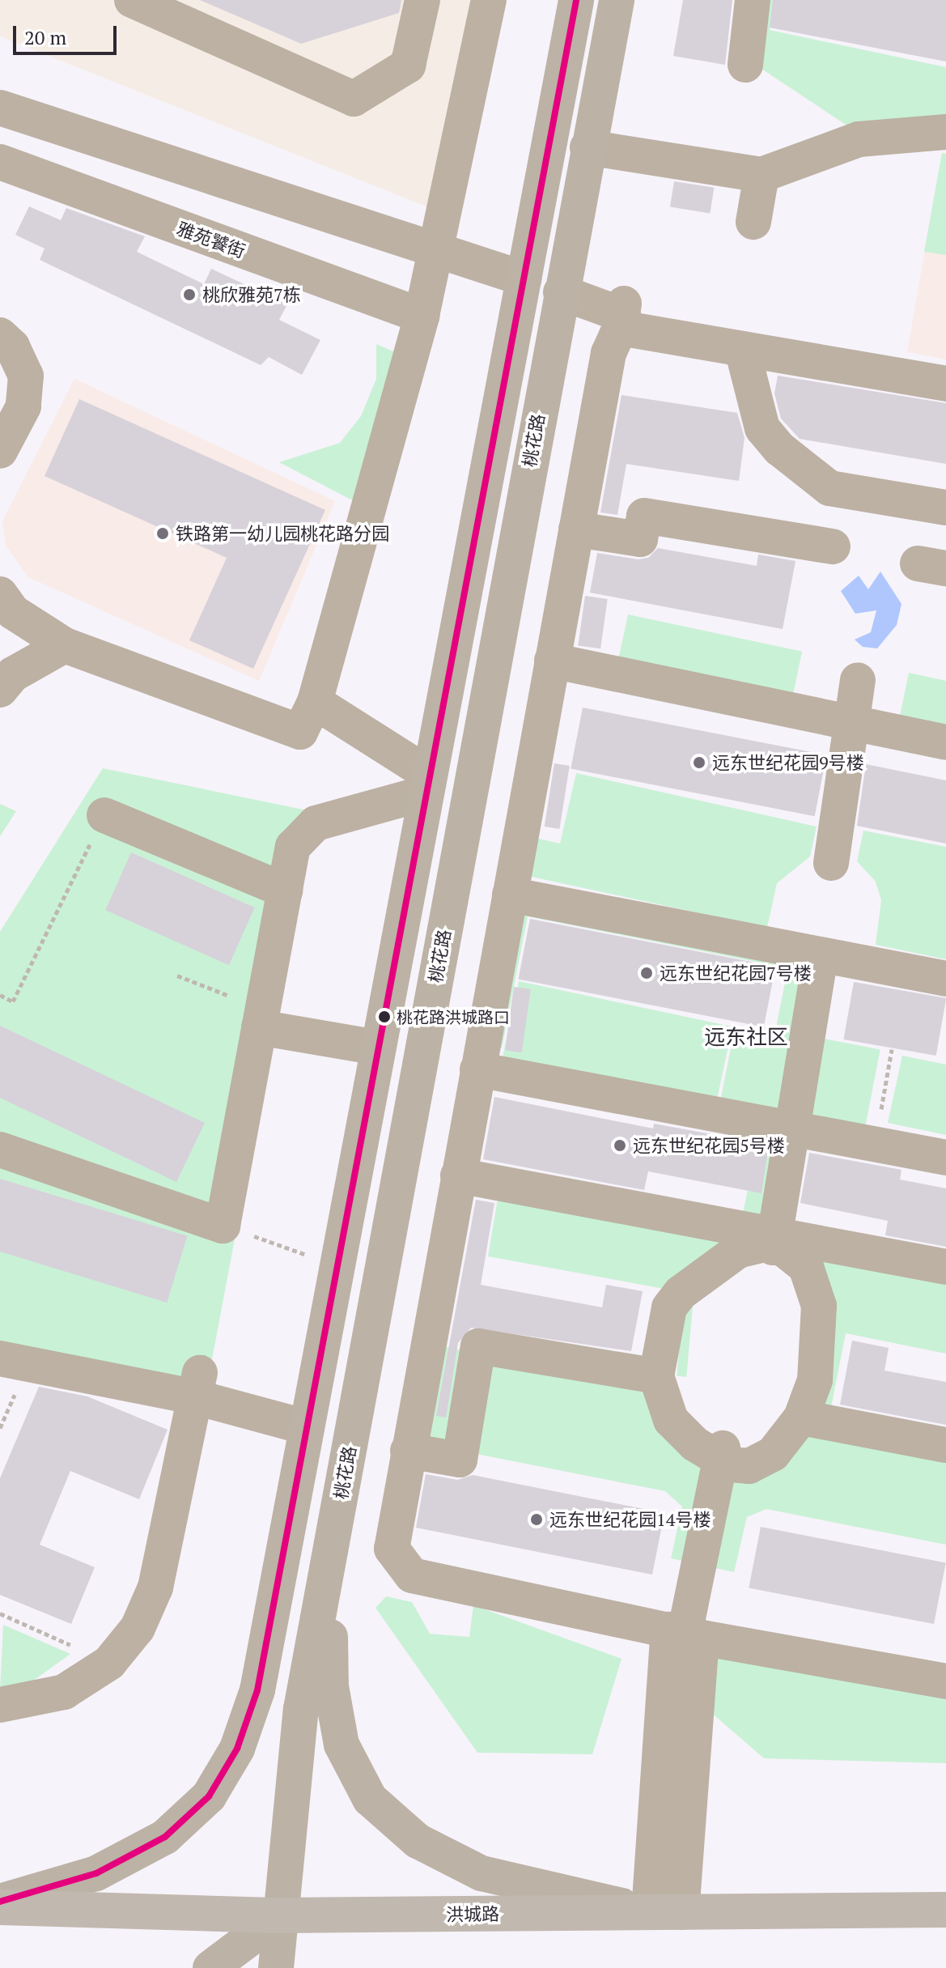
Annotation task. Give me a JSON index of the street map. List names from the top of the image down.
{
  "streets": {
    "highway": ["洪城路"],
    "main road": ["桃花路"],
    "street": ["雅苑饕街"]
  },
  "crossings": [
    ["桃花路", "洪城路"]
  ],
  "districts": ["远东社区"],
  "places": [
    "桃欣雅苑7栋",
    "铁路第一幼儿园桃花路分园",
    "远东世纪花园9号楼",
    "远东世纪花园7号楼",
    "桃花路洪城路口",
    "远东世纪花园5号楼",
    "远东世纪花园14号楼"
  ],
  "scale_bar": "20 m"
}
